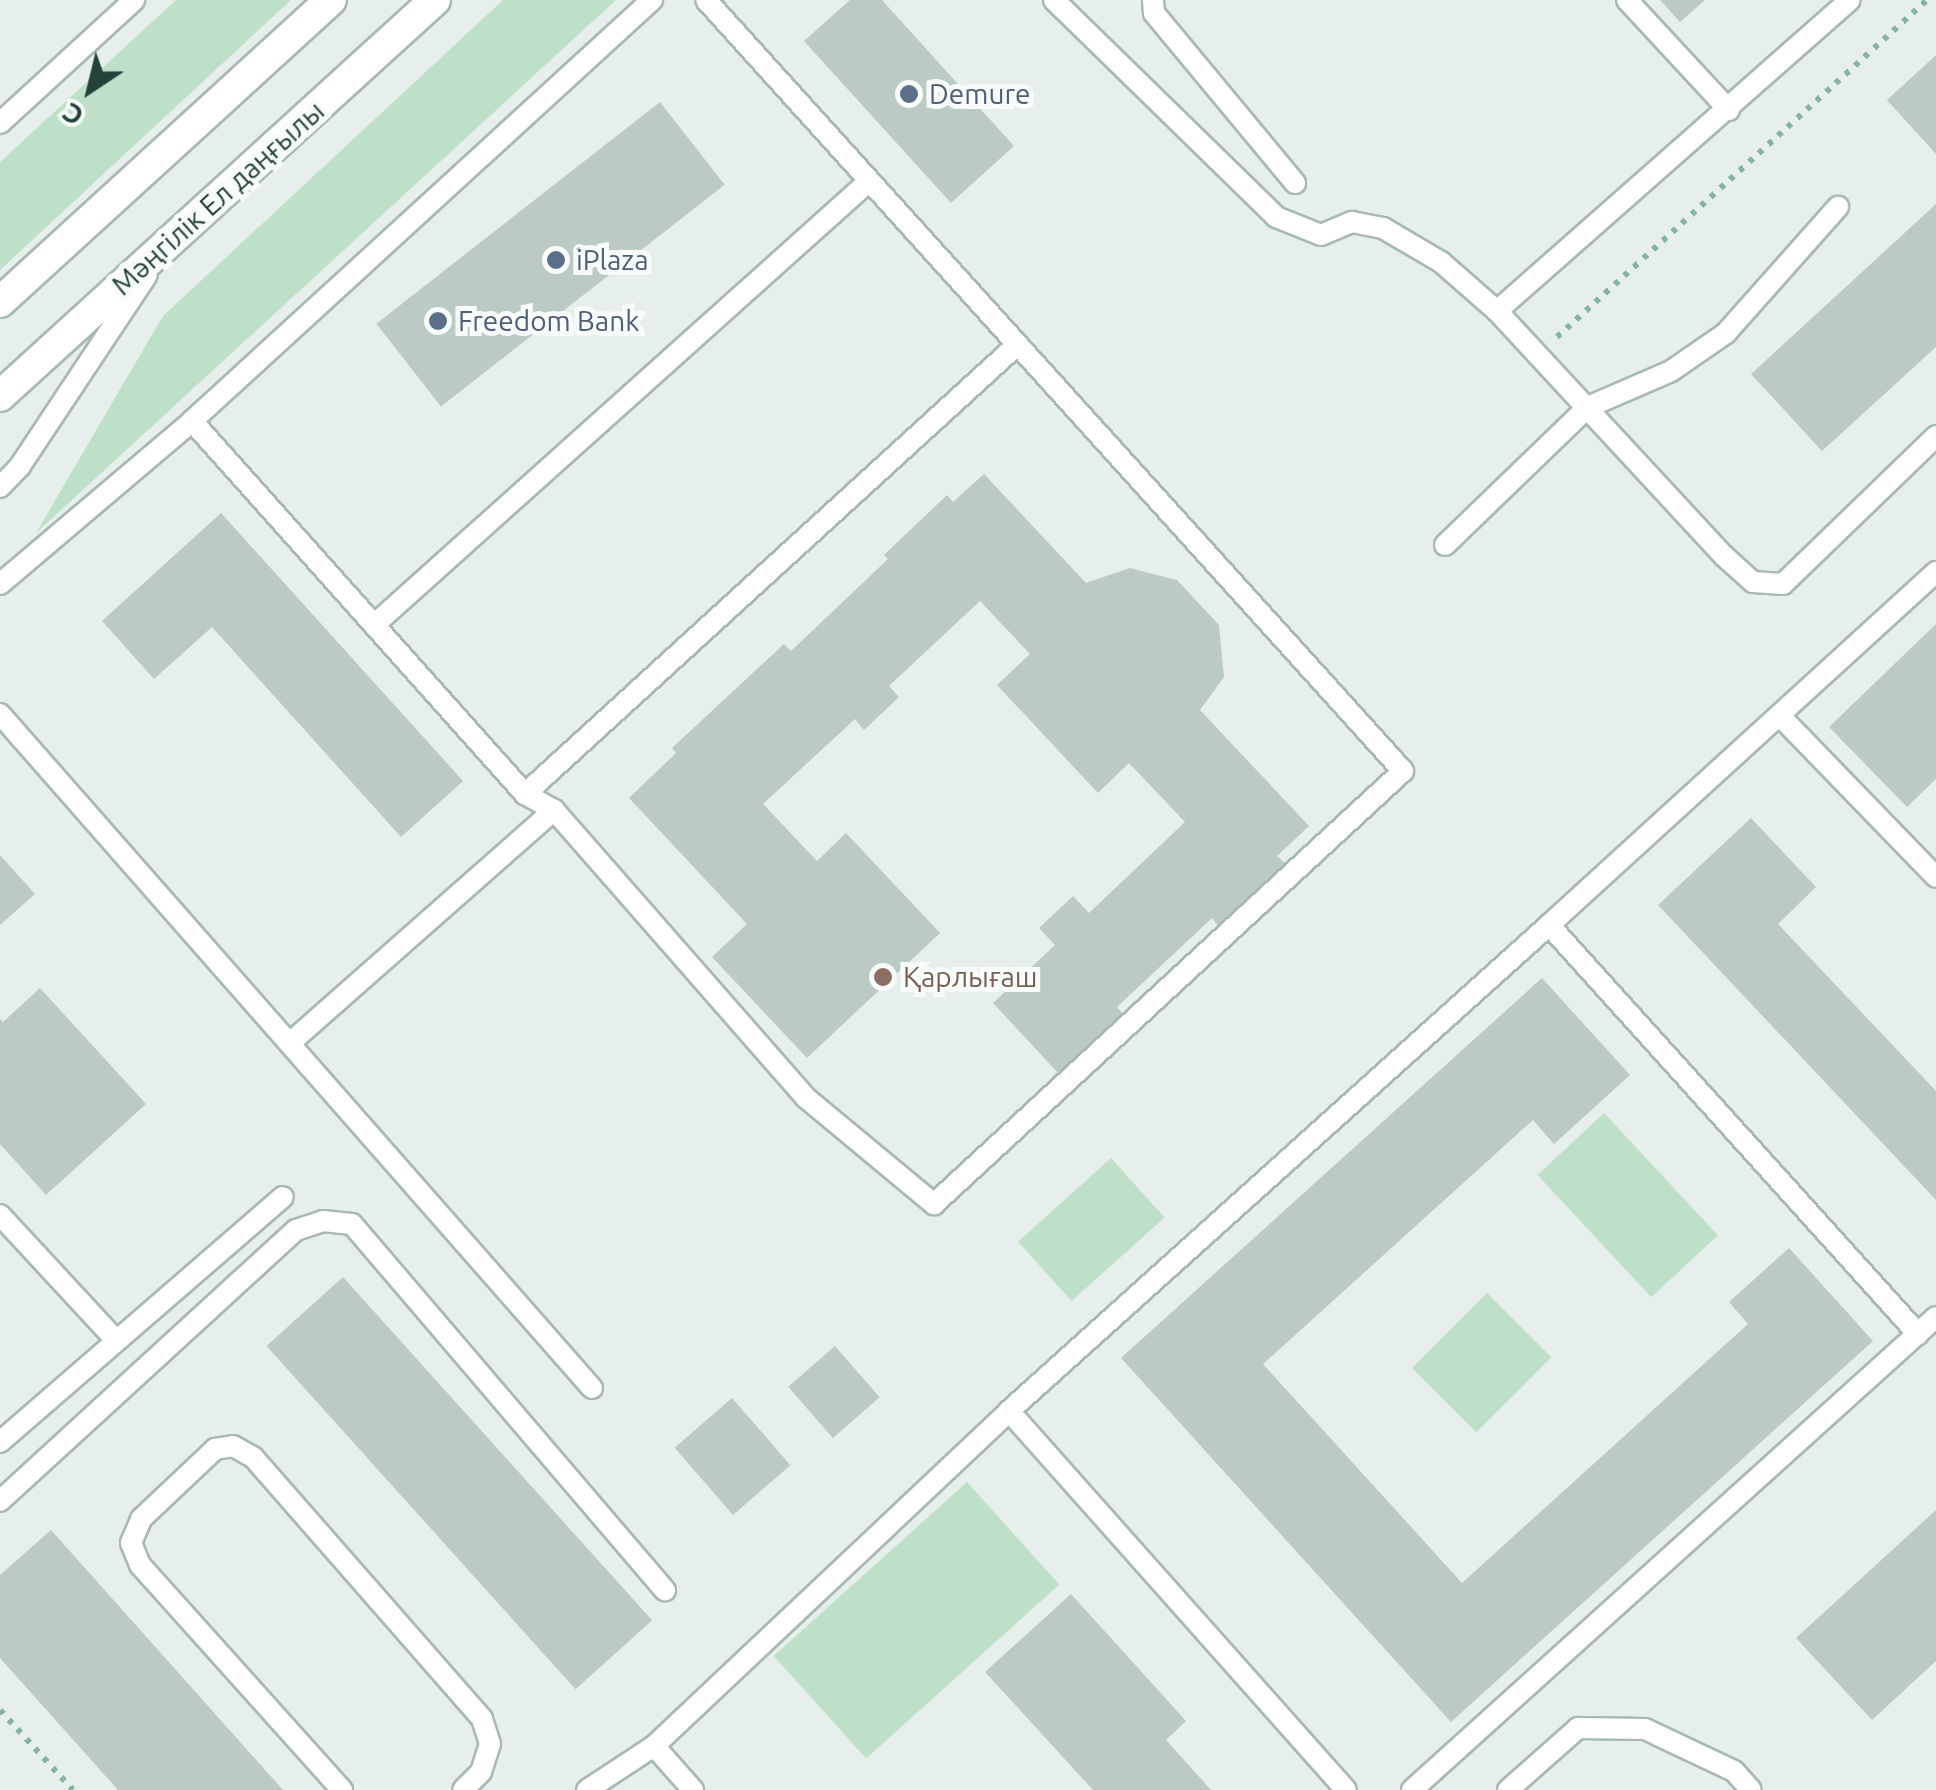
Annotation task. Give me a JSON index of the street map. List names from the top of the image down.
{
  "streets": {
    "main road": ["Мәңгілік Ел даңғылы"]
  },
  "places": [
    "Demure",
    "iPlaza",
    "Freedom Bank",
    "Қарлығаш"
  ],
  "north": "bottom left"
}
